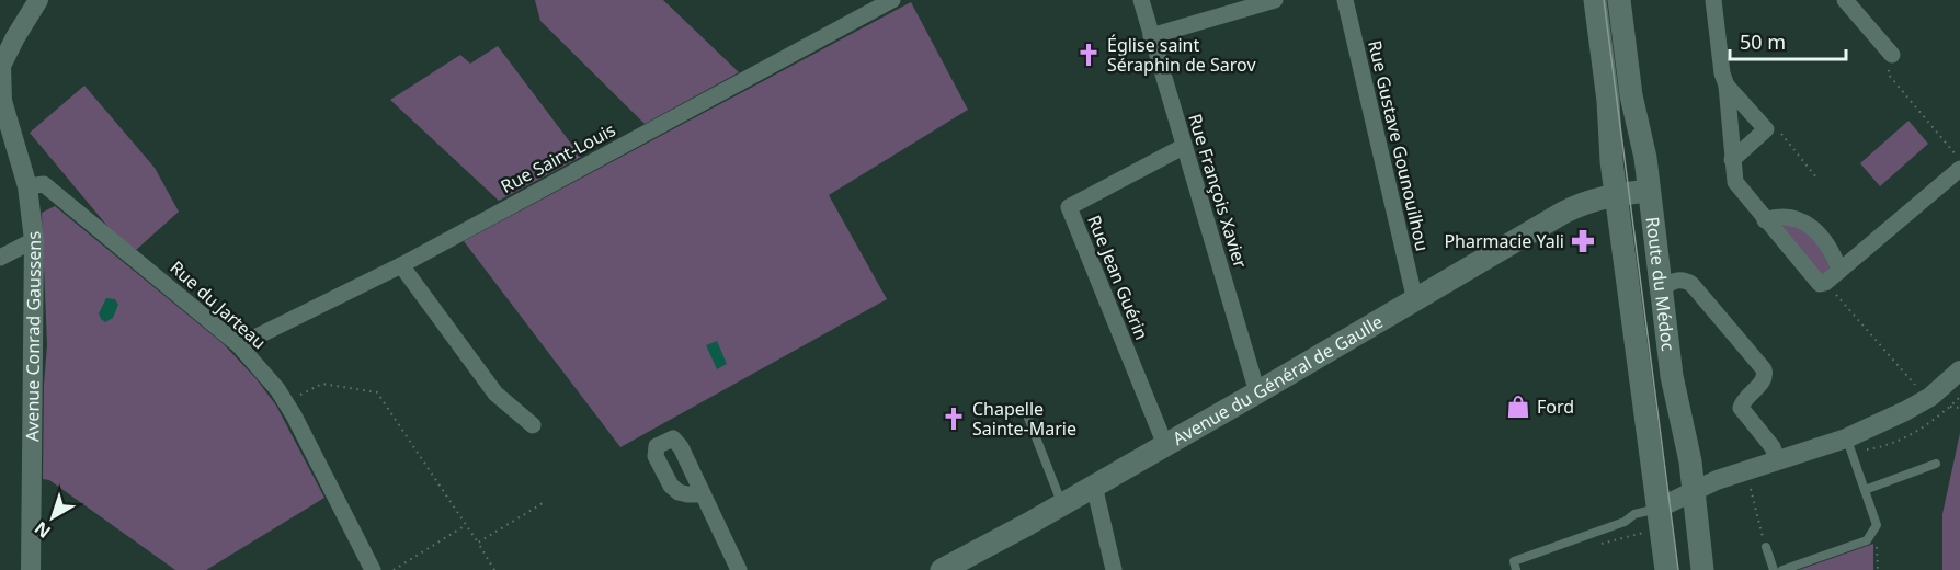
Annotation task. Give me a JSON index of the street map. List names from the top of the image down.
{
  "streets": {
    "main road": ["Route du Médoc", "Avenue du Général de Gaulle"],
    "street": [
      "Rue Gustave Gounouilhou",
      "Rue Saint-Louis",
      "Rue François Xavier",
      "Rue Jean Guérin",
      "Rue du Jarteau",
      "Avenue Conrad Gaussens"
    ]
  },
  "crossings": [
    ["Rue Gustave Gounouilhou", "Avenue du Général de Gaulle"],
    ["Rue Saint-Louis", "Rue du Jarteau"],
    ["Rue François Xavier", "Rue Jean Guérin"],
    ["Rue François Xavier", "Avenue du Général de Gaulle"],
    ["Rue Jean Guérin", "Avenue du Général de Gaulle"],
    ["Route du Médoc", "Avenue du Général de Gaulle"],
    ["Rue du Jarteau", "Avenue Conrad Gaussens"]
  ],
  "places": {
    "church": ["Église saint Séraphin de Sarov", "Chapelle Sainte-Marie"],
    "pharmacy": ["Pharmacie Yali"],
    "shop": ["Ford"]
  },
  "scale_bar": "50 m",
  "north": "bottom left"
}
